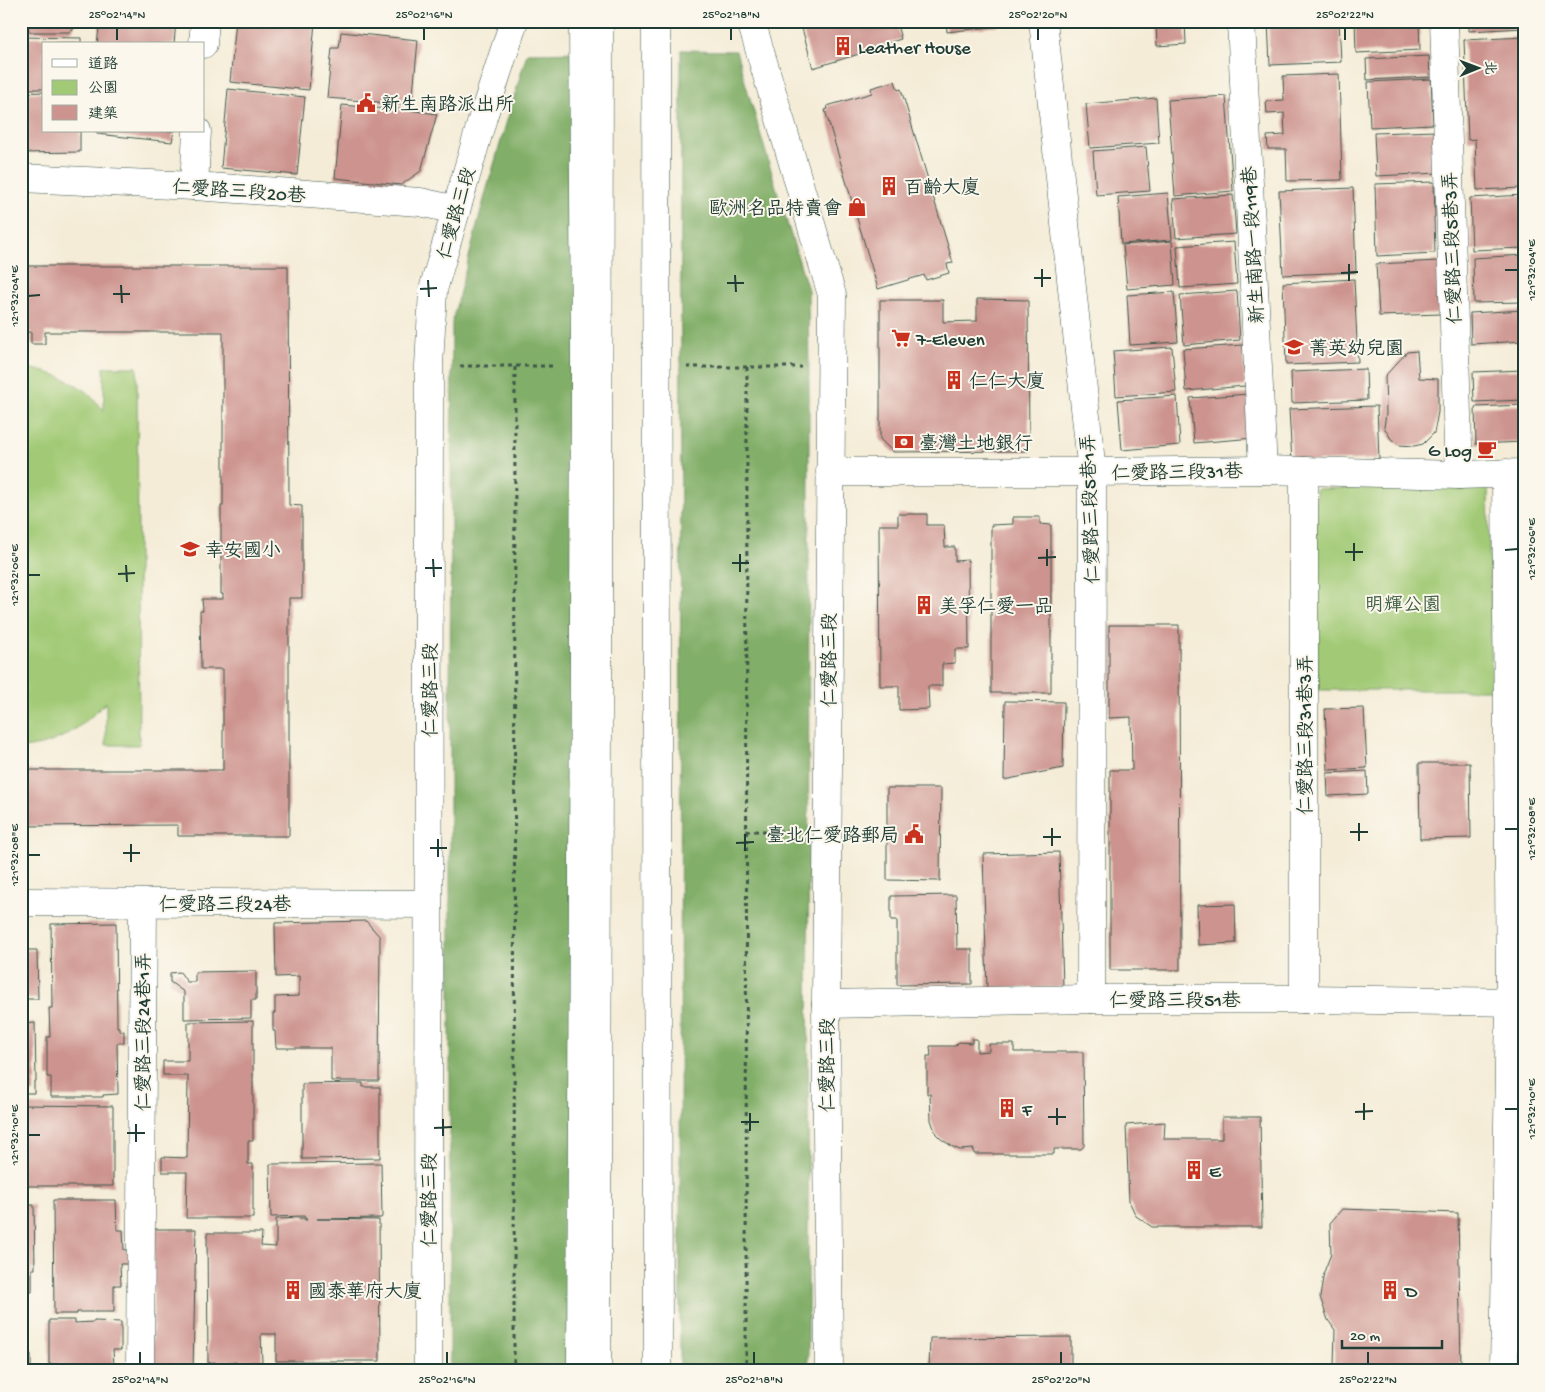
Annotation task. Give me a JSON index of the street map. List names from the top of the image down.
{
  "streets": {
    "main road": [
      "仁愛路三段20巷",
      "仁愛路三段",
      "新生南路一段119巷",
      "仁愛路三段5巷3弄",
      "仁愛路三段31巷",
      "仁愛路三段5巷1弄",
      "仁愛路三段31巷3弄",
      "仁愛路三段24巷",
      "仁愛路三段51巷",
      "仁愛路三段24巷1弄"
    ]
  },
  "crossings": [
    ["仁愛路三段20巷", "仁愛路三段"],
    ["仁愛路三段", "仁愛路三段31巷"],
    ["仁愛路三段", "仁愛路三段24巷"],
    ["仁愛路三段", "仁愛路三段51巷"],
    ["新生南路一段119巷", "仁愛路三段31巷"],
    ["仁愛路三段5巷3弄", "仁愛路三段31巷"],
    ["仁愛路三段31巷", "仁愛路三段5巷1弄"],
    ["仁愛路三段31巷", "仁愛路三段31巷3弄"],
    ["仁愛路三段5巷1弄", "仁愛路三段51巷"],
    ["仁愛路三段31巷3弄", "仁愛路三段51巷"],
    ["仁愛路三段24巷", "仁愛路三段24巷1弄"]
  ],
  "parks": ["明輝公園"],
  "places": {
    "building": [
      "Leather House",
      "百齡大廈",
      "仁仁大廈",
      "美孚仁愛一品",
      "F",
      "E",
      "國泰華府大廈",
      "D"
    ],
    "public building": ["新生南路派出所", "臺北仁愛路郵局"],
    "shop": ["歐洲名品特賣會"],
    "supermarket": ["7-Eleven"],
    "school or university": ["菁英幼兒園", "幸安國小"],
    "bank": ["臺灣土地銀行"],
    "cafe": ["G Log"]
  },
  "legend": ["道路", "公園", "建築"],
  "scale_bar": "20 m",
  "north": "right",
  "coordinates": [
    "25°02'14\"N",
    "25°02'16\"N",
    "25°02'18\"N",
    "25°02'20\"N",
    "25°02'22\"N",
    "121°32'04\"E",
    "121°32'06\"E",
    "121°32'08\"E",
    "121°32'10\"E"
  ]
}
